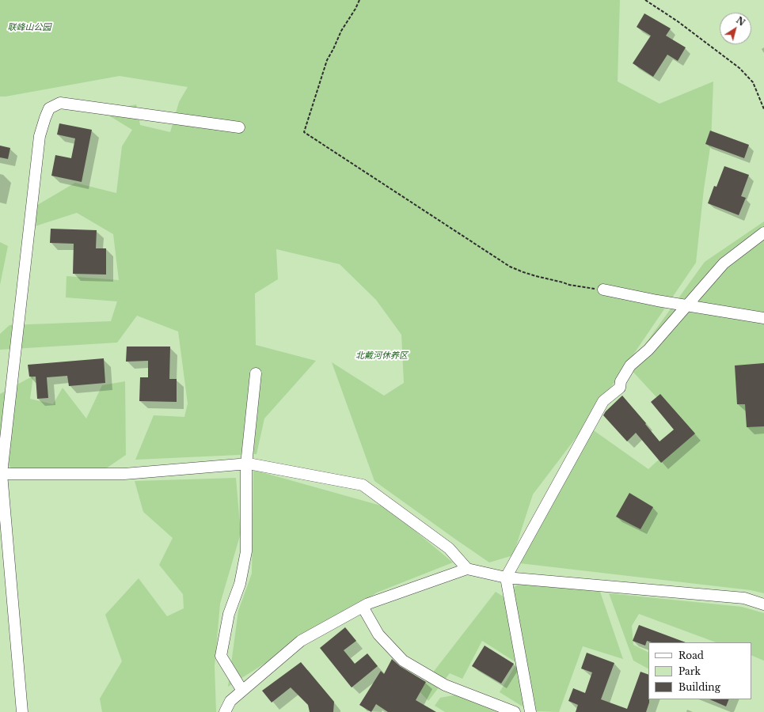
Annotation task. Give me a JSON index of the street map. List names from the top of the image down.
{
  "parks": ["联峰山公园", "北戴河休养区"],
  "legend": ["Road", "Park", "Building"],
  "north": "top right"
}
